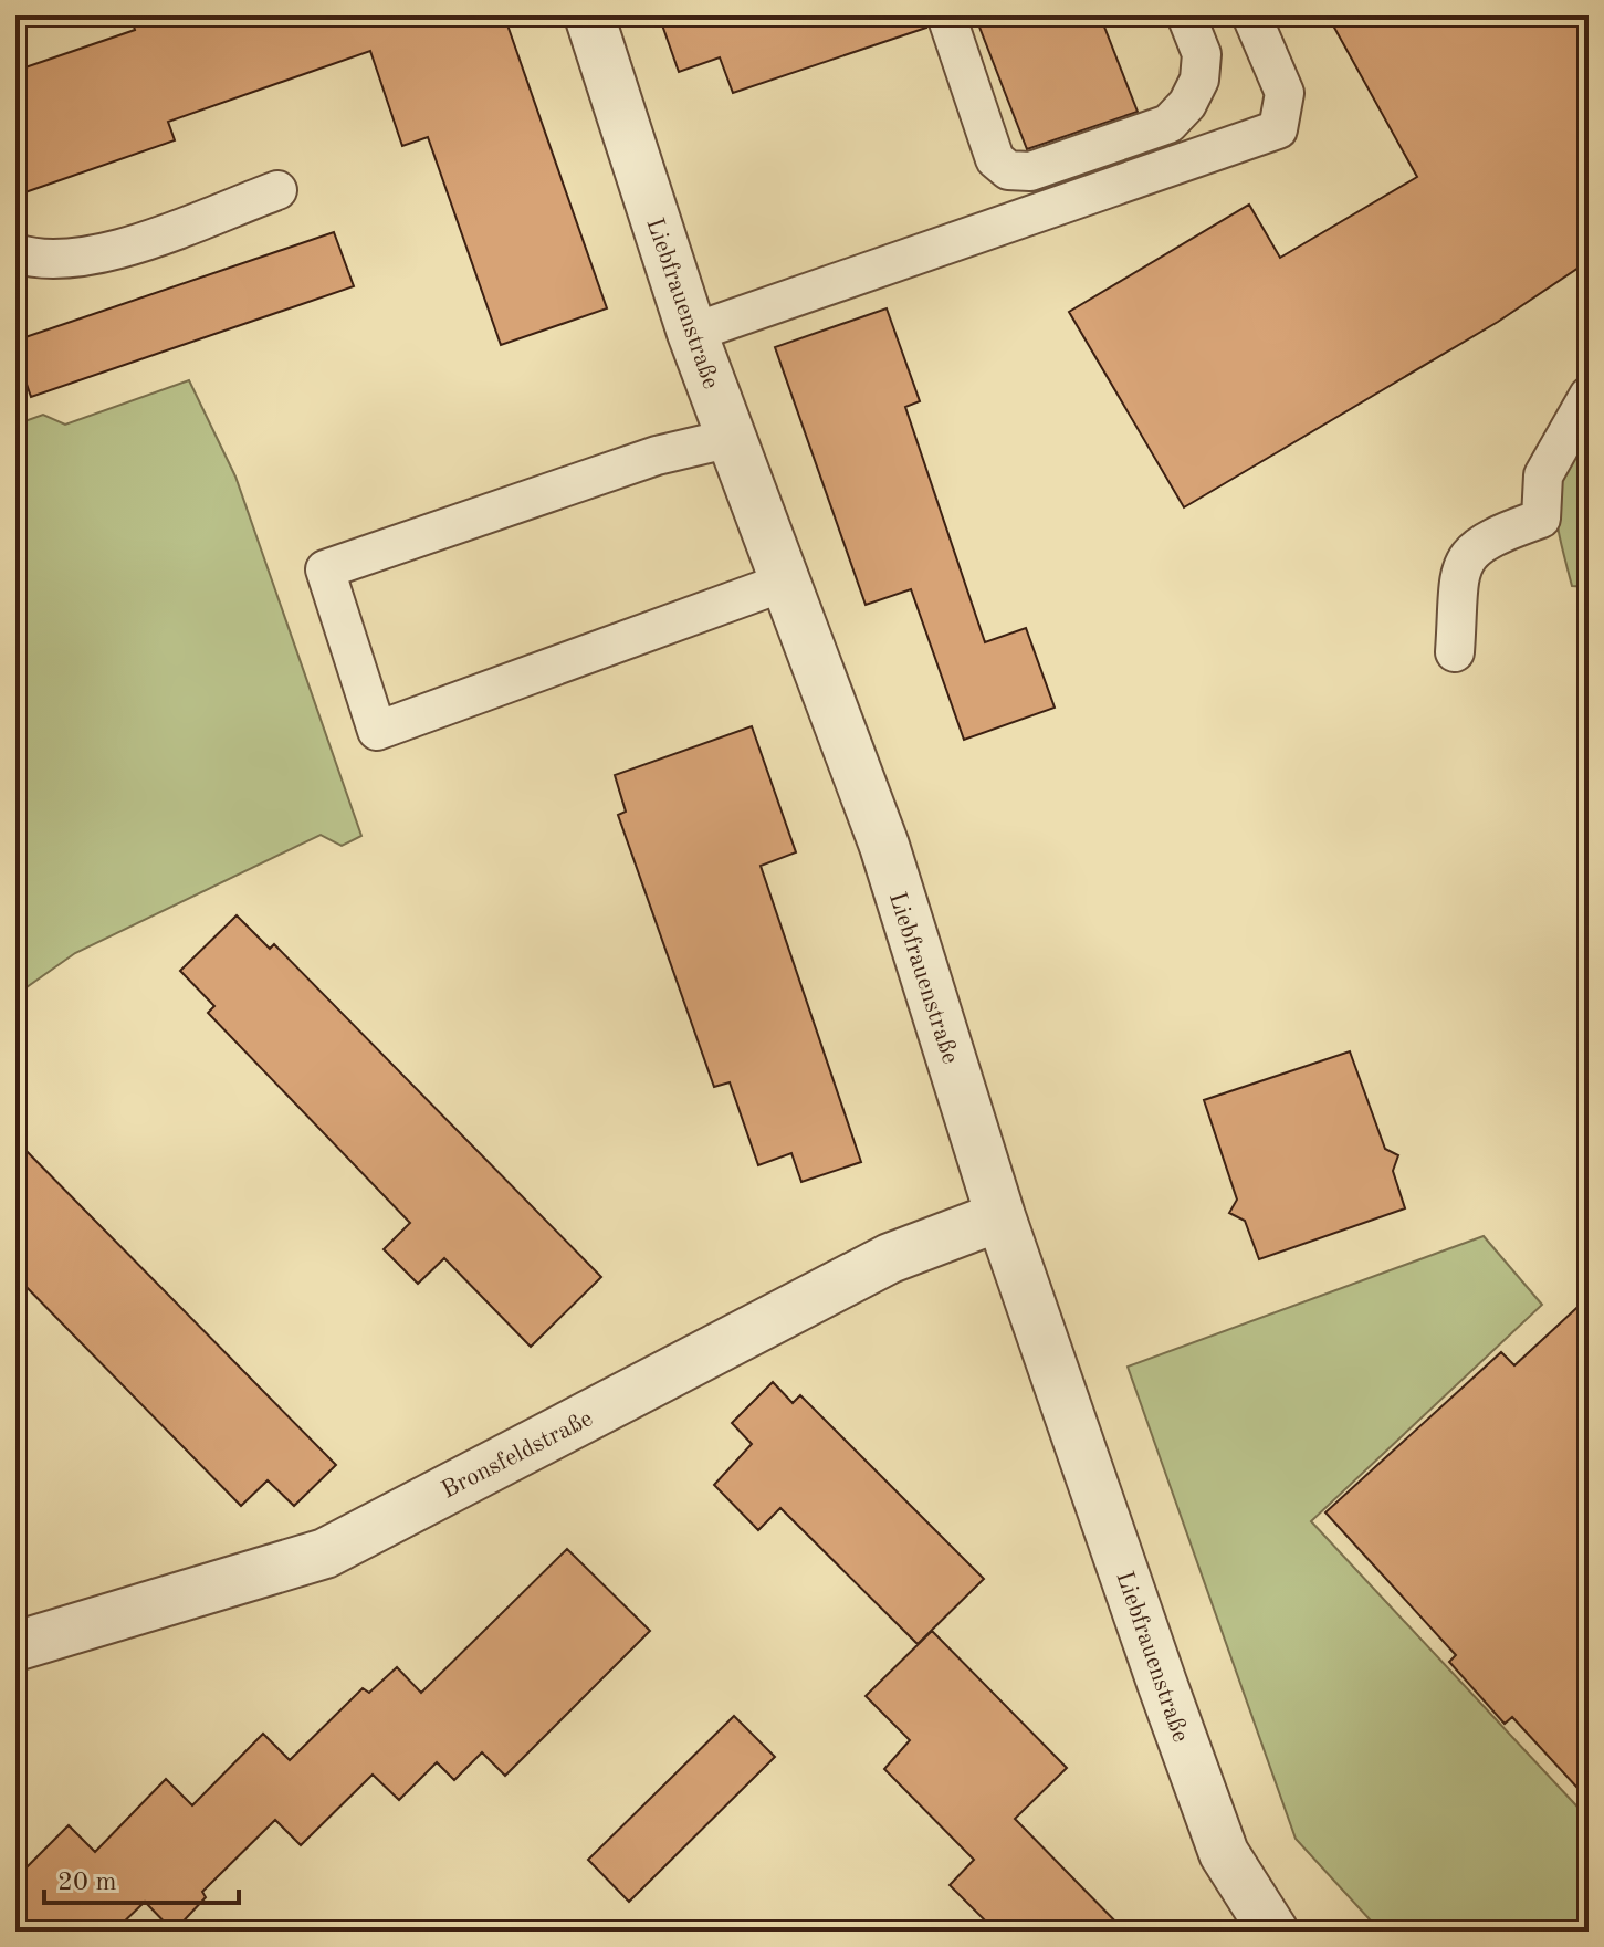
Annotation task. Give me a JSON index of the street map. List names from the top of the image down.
{
  "streets": {
    "street": ["Liebfrauenstraße", "Bronsfeldstraße"]
  },
  "crossings": [
    ["Liebfrauenstraße", "Bronsfeldstraße"]
  ],
  "scale_bar": "20 m"
}
